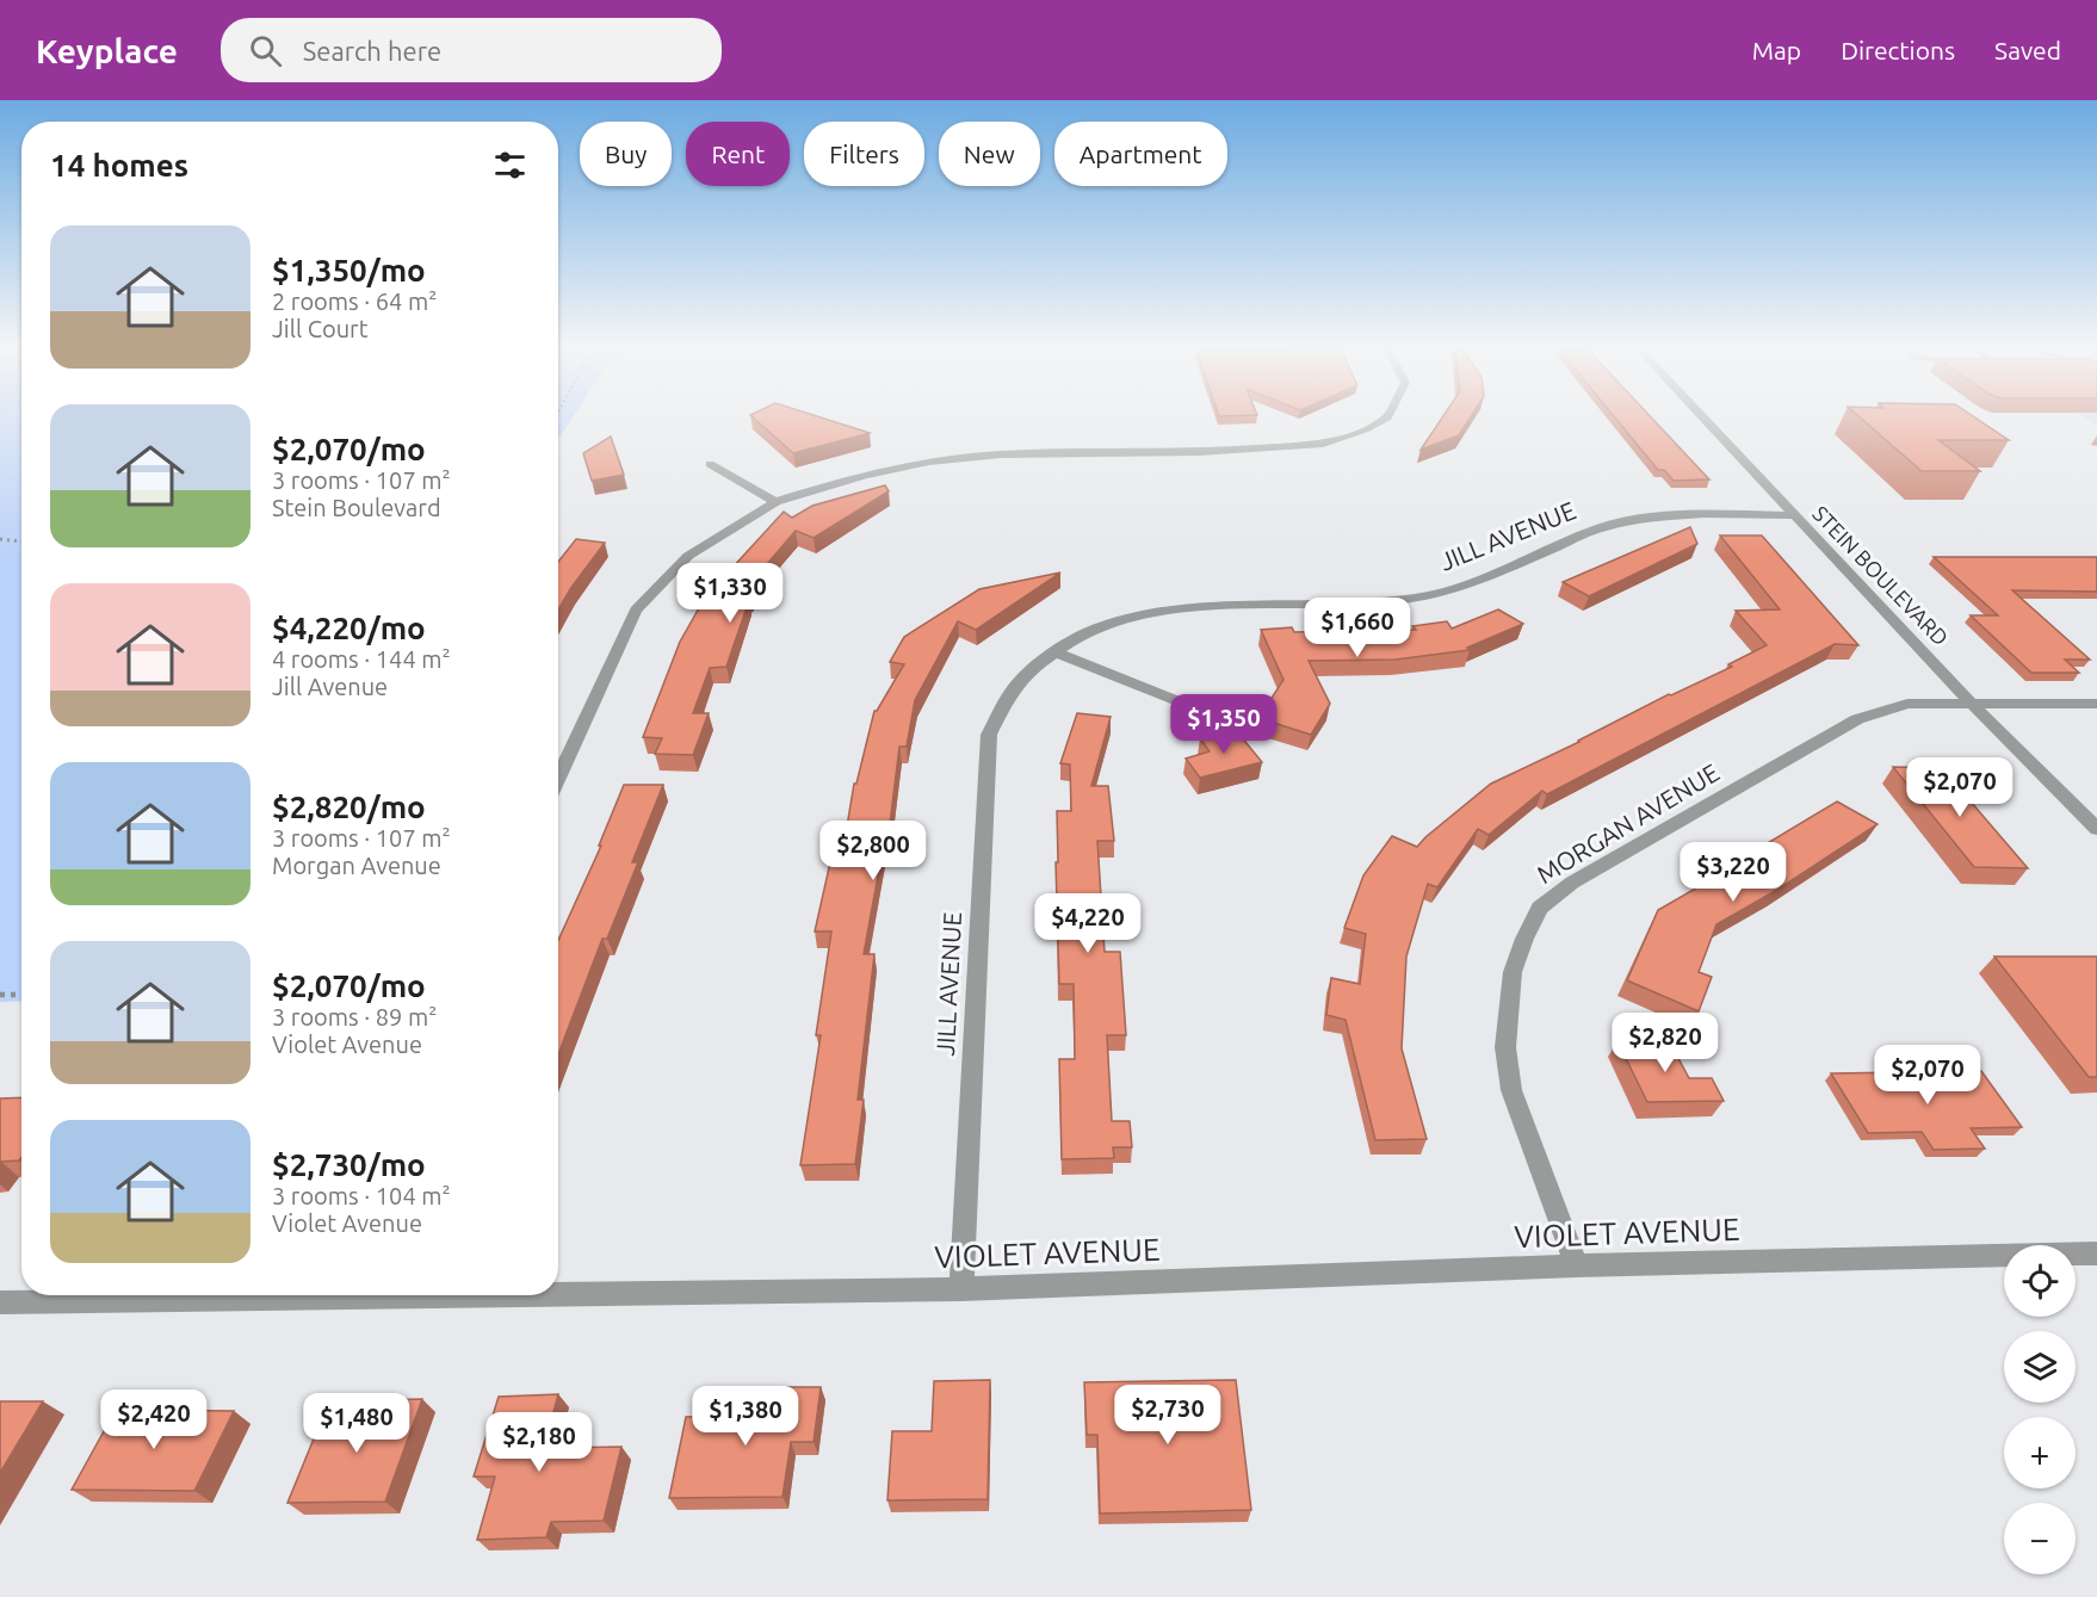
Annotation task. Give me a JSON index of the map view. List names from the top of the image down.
{
  "streets": {
    "street": [
      "JILL AVENUE",
      "STEIN BOULEVARD",
      "MORGAN AVENUE",
      "VIOLET AVENUE"
    ]
  },
  "crossings": [
    ["JILL AVENUE", "STEIN BOULEVARD"],
    ["JILL AVENUE", "VIOLET AVENUE"],
    ["STEIN BOULEVARD", "MORGAN AVENUE"],
    ["MORGAN AVENUE", "VIOLET AVENUE"]
  ],
  "page": {
    "header": "Keyplace",
    "search": "Search here",
    "nav": ["Map", "Directions", "Saved"],
    "chip": [
      "Buy",
      "Rent",
      "Filters",
      "New",
      "Apartment"
    ],
    "heading": "14 homes",
    "list": [
      {
        "name": "$1,350/mo",
        "note": "2 rooms · 64 m² · Jill Court"
      },
      {
        "name": "$2,070/mo",
        "note": "3 rooms · 107 m² · Stein Boulevard"
      },
      {
        "name": "$4,220/mo",
        "note": "4 rooms · 144 m² · Jill Avenue"
      },
      {
        "name": "$2,820/mo",
        "note": "3 rooms · 107 m² · Morgan Avenue"
      },
      {
        "name": "$2,070/mo",
        "note": "3 rooms · 89 m² · Violet Avenue"
      },
      {
        "name": "$2,730/mo",
        "note": "3 rooms · 104 m² · Violet Avenue"
      }
    ],
    "price": [
      "$1,330",
      "$1,660",
      "$1,350",
      "$2,070",
      "$2,800",
      "$3,220",
      "$4,220",
      "$2,820",
      "$2,070",
      "$2,730",
      "$1,380",
      "$2,420",
      "$1,480",
      "$2,180"
    ],
    "map_buttons": ["+", "−"]
  }
}
